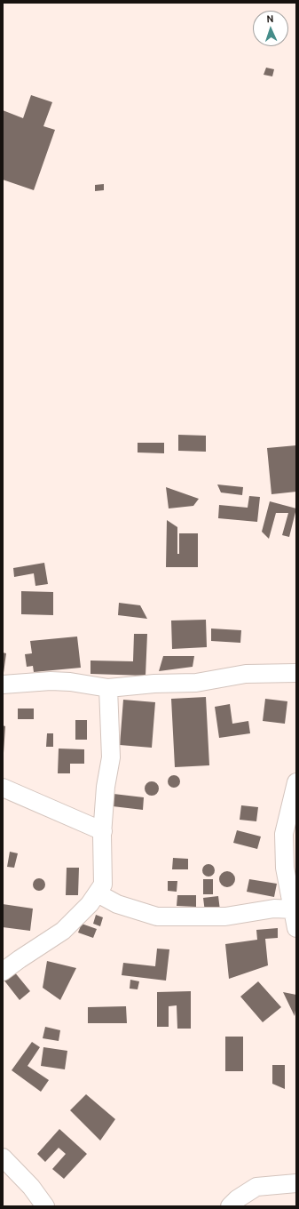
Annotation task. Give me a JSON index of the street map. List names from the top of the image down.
{
  "north": "top"
}
